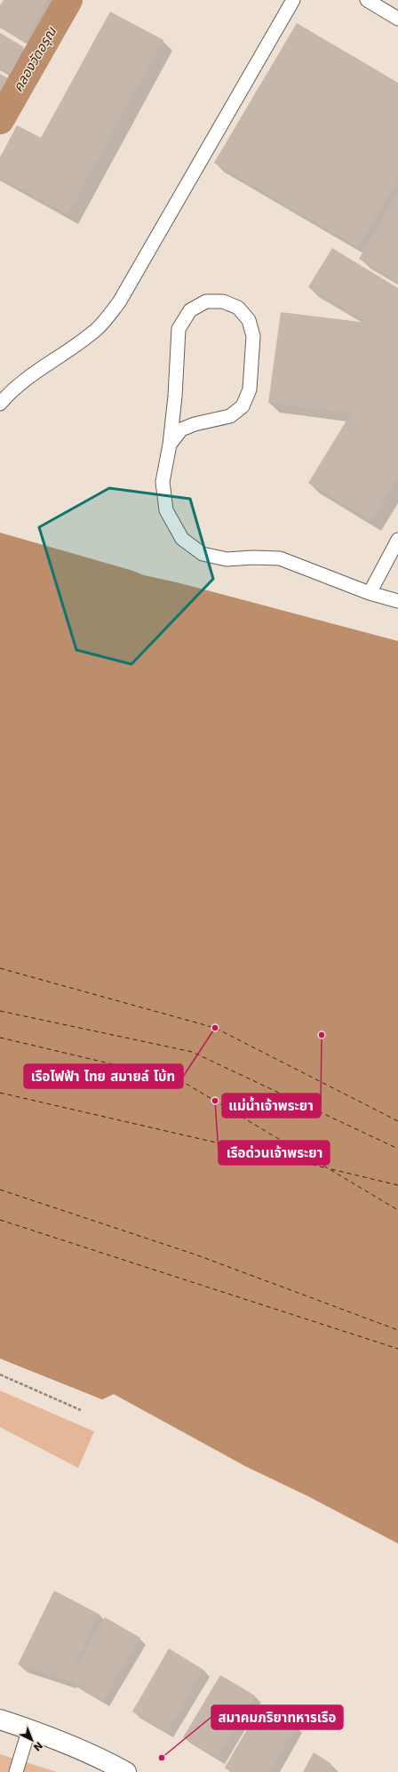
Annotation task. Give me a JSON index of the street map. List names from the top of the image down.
{
  "water": ["คลองวัดอรุณ"],
  "places": [
    "เรือไฟฟ้า ไทย สมายล์ โบ้ท",
    "แม่น้ำเจ้าพระยา",
    "เรือด่วนเจ้าพระยา",
    "สมาคมภริยาทหารเรือ"
  ],
  "north": "bottom right"
}
